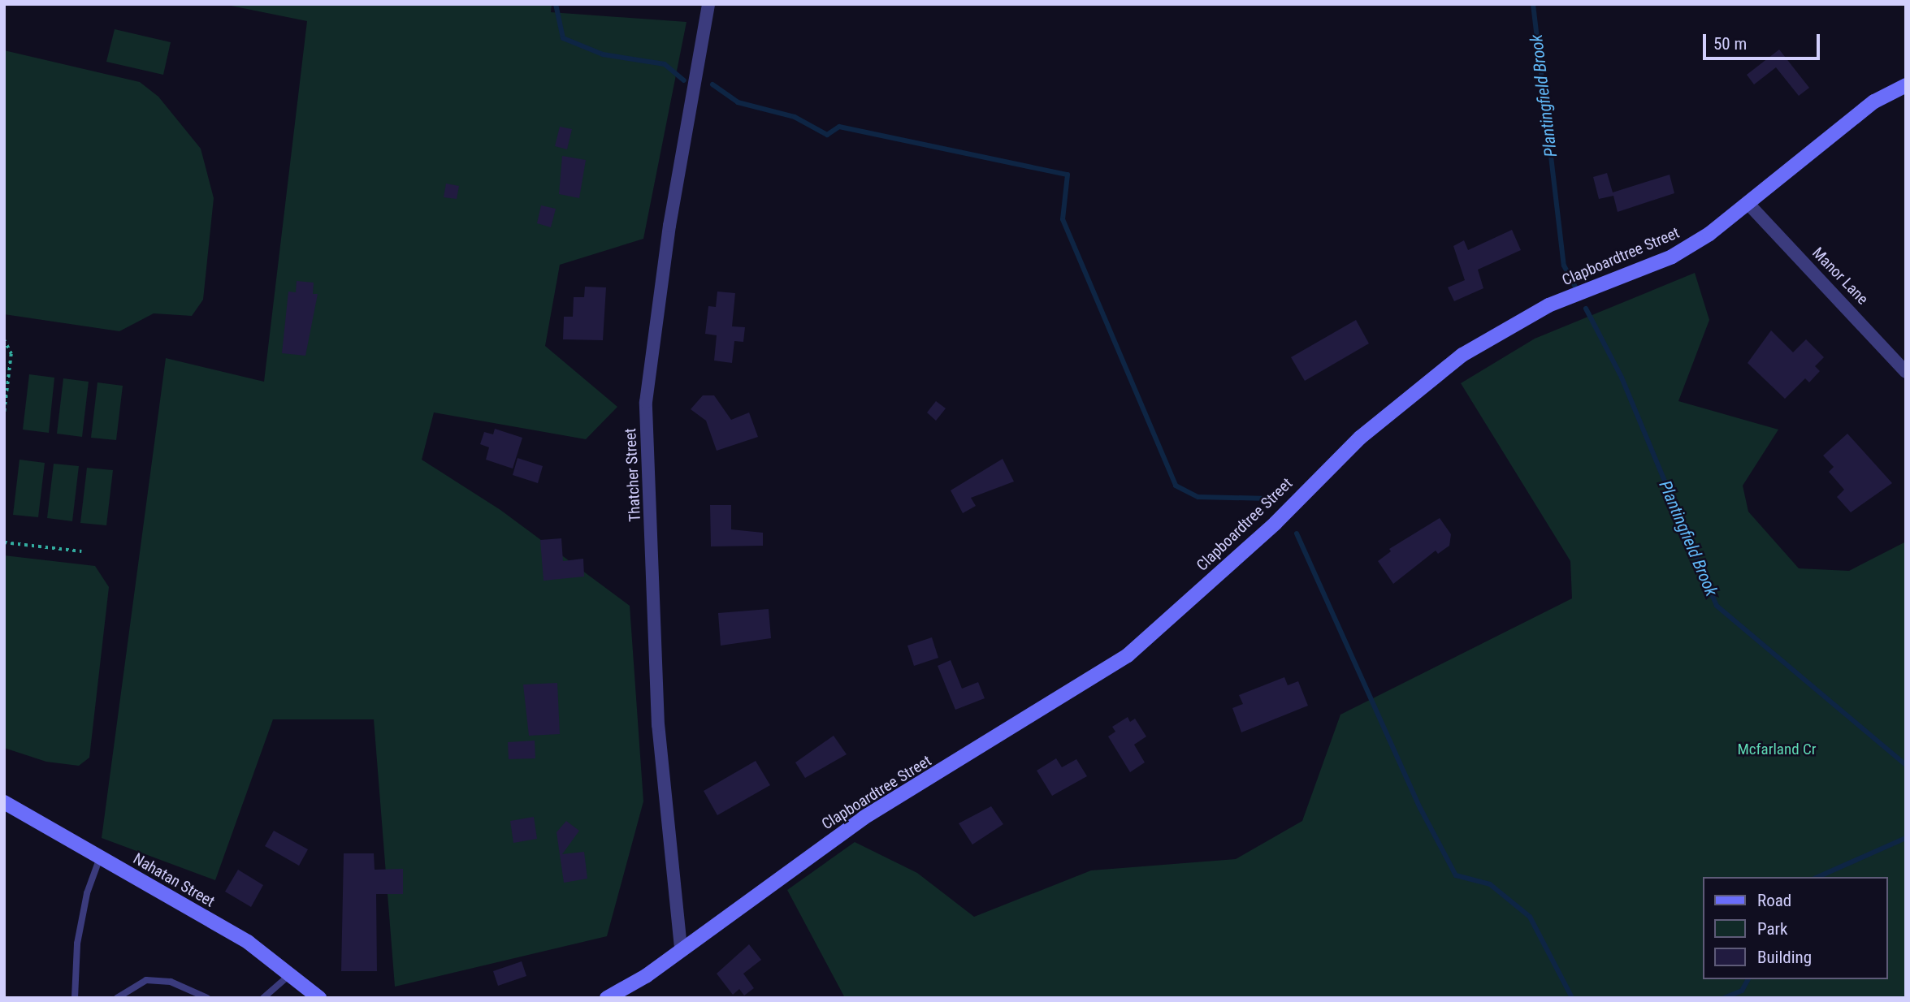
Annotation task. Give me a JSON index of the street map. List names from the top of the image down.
{
  "streets": {
    "main road": ["Clapboardtree Street", "Nahatan Street"],
    "street": ["Manor Lane", "Thatcher Street"]
  },
  "crossings": [
    ["Clapboardtree Street", "Manor Lane"],
    ["Clapboardtree Street", "Thatcher Street"]
  ],
  "water": ["Plantingfield Brook"],
  "parks": ["Mcfarland Cr"],
  "legend": ["Road", "Park", "Building"],
  "scale_bar": "50 m"
}
